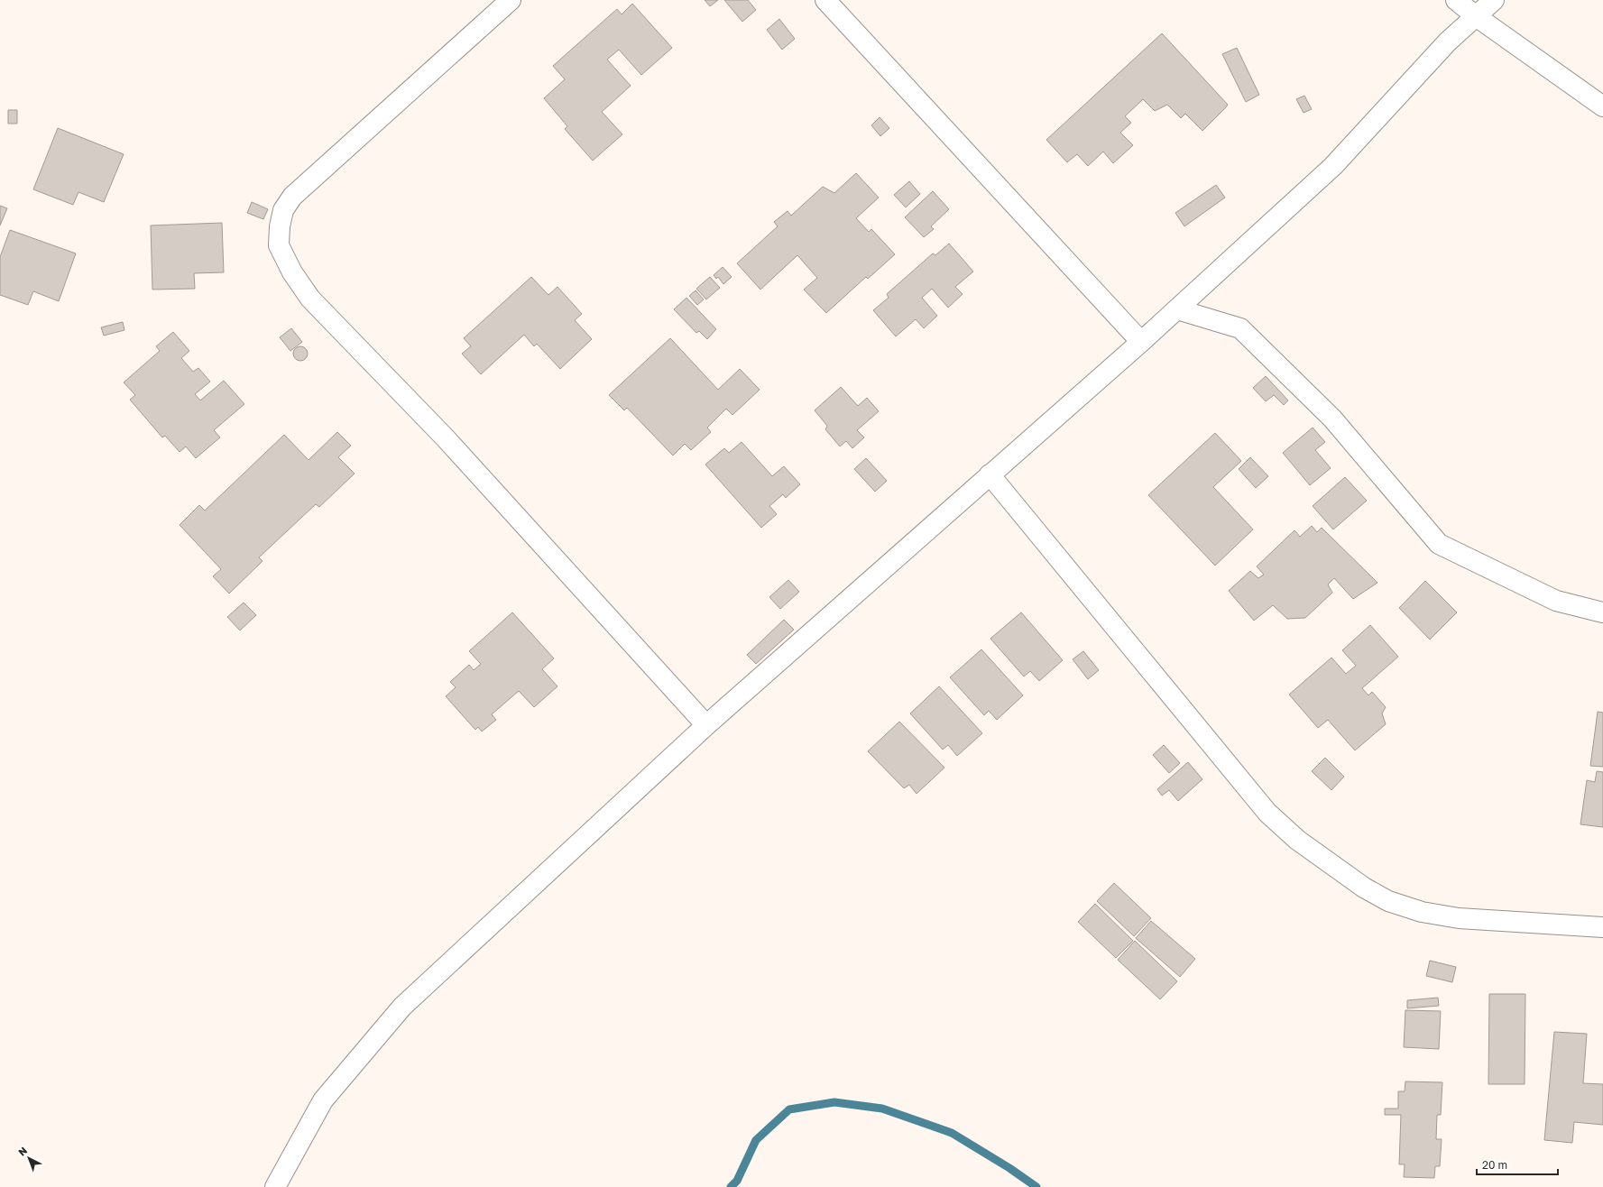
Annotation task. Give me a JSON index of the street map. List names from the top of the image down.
{
  "scale_bar": "20 m",
  "north": "top left"
}
